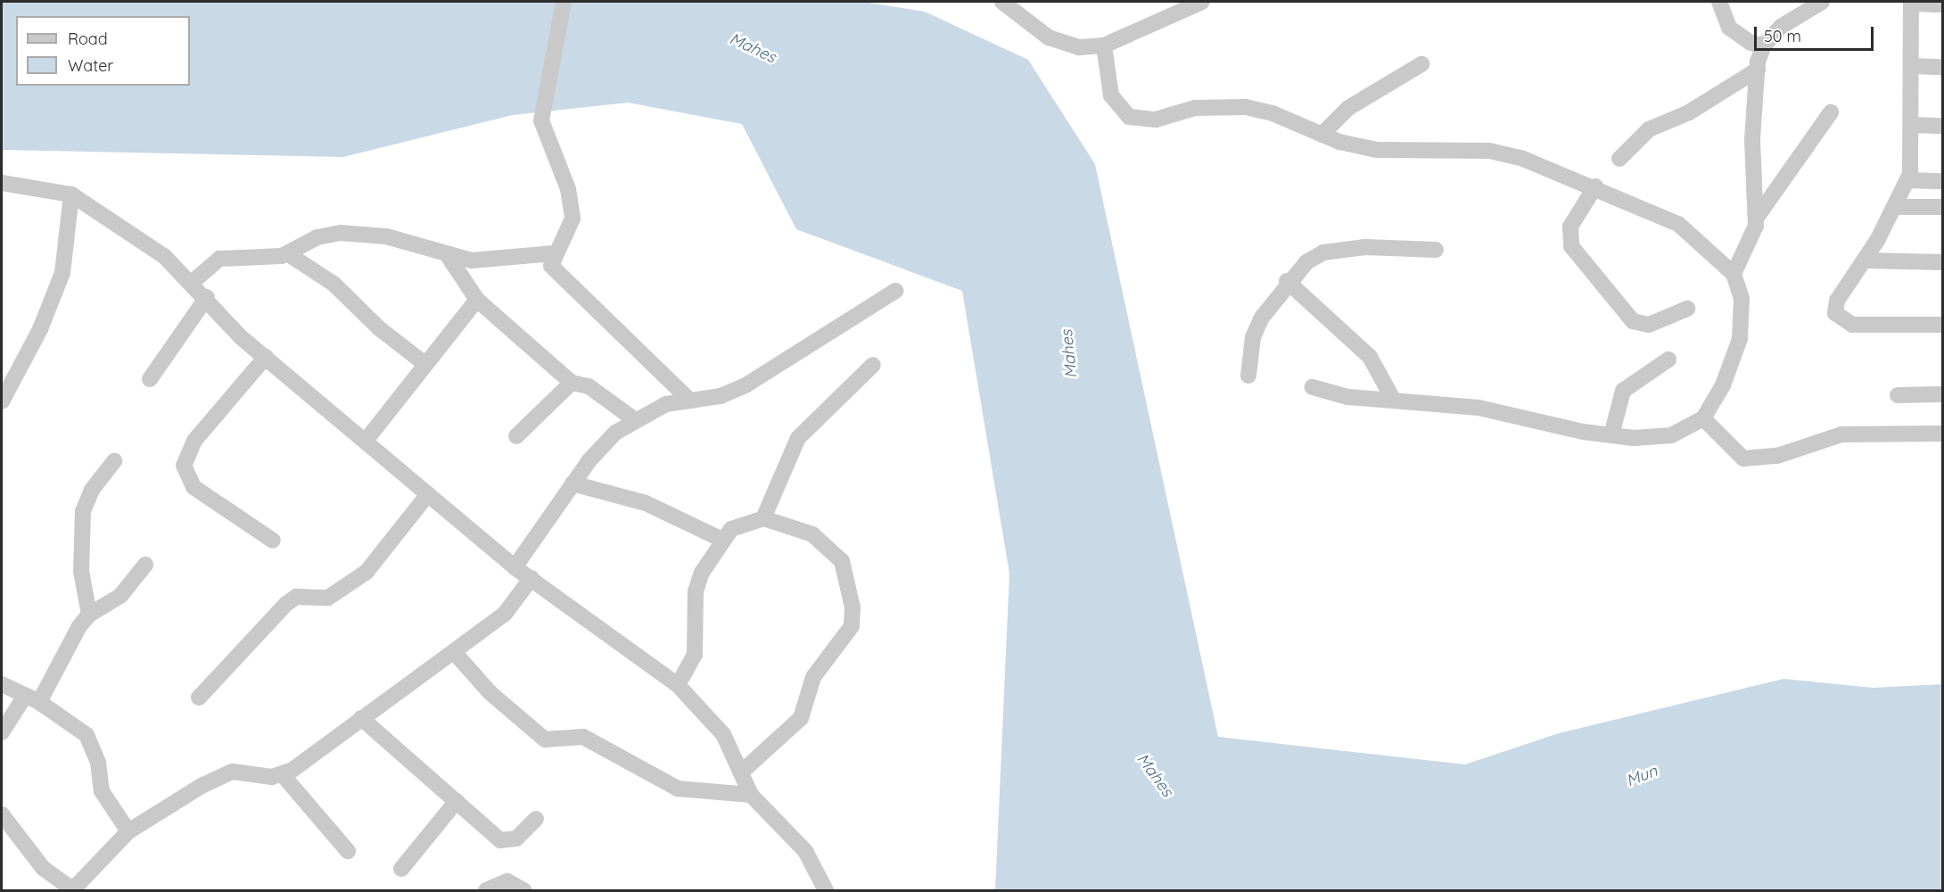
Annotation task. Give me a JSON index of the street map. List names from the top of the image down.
{
  "water": ["Mahes", "Mun"],
  "legend": ["Road", "Water"],
  "scale_bar": "50 m"
}
